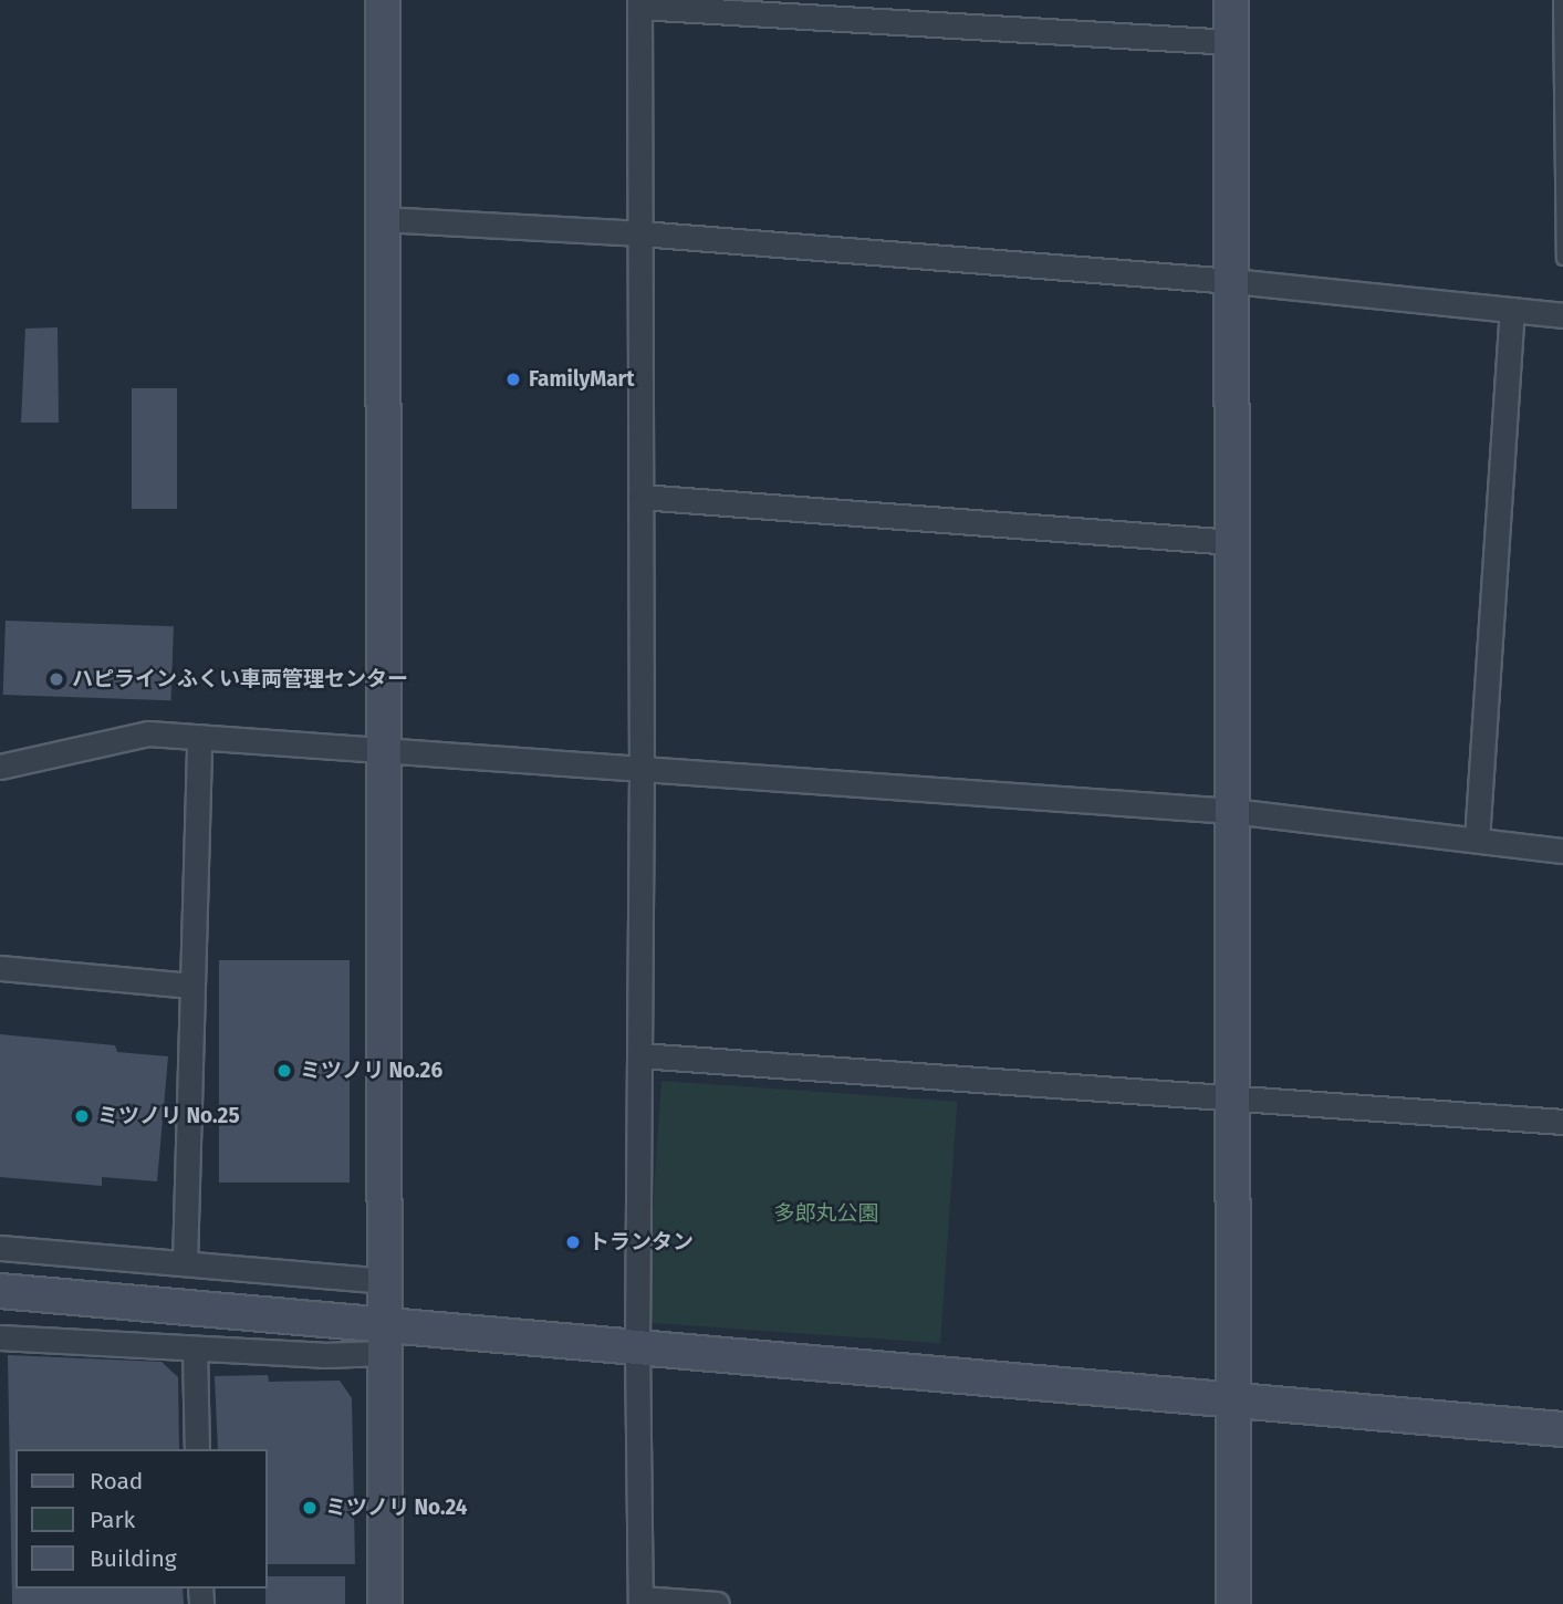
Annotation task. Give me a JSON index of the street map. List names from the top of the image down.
{
  "parks": ["多郎丸公園"],
  "places": [
    "FamilyMart",
    "ハピラインふくい車両管理センター",
    "ミツノリ No.26",
    "ミツノリ No.25",
    "トランタン",
    "ミツノリ No.24"
  ],
  "legend": ["Road", "Park", "Building"]
}
